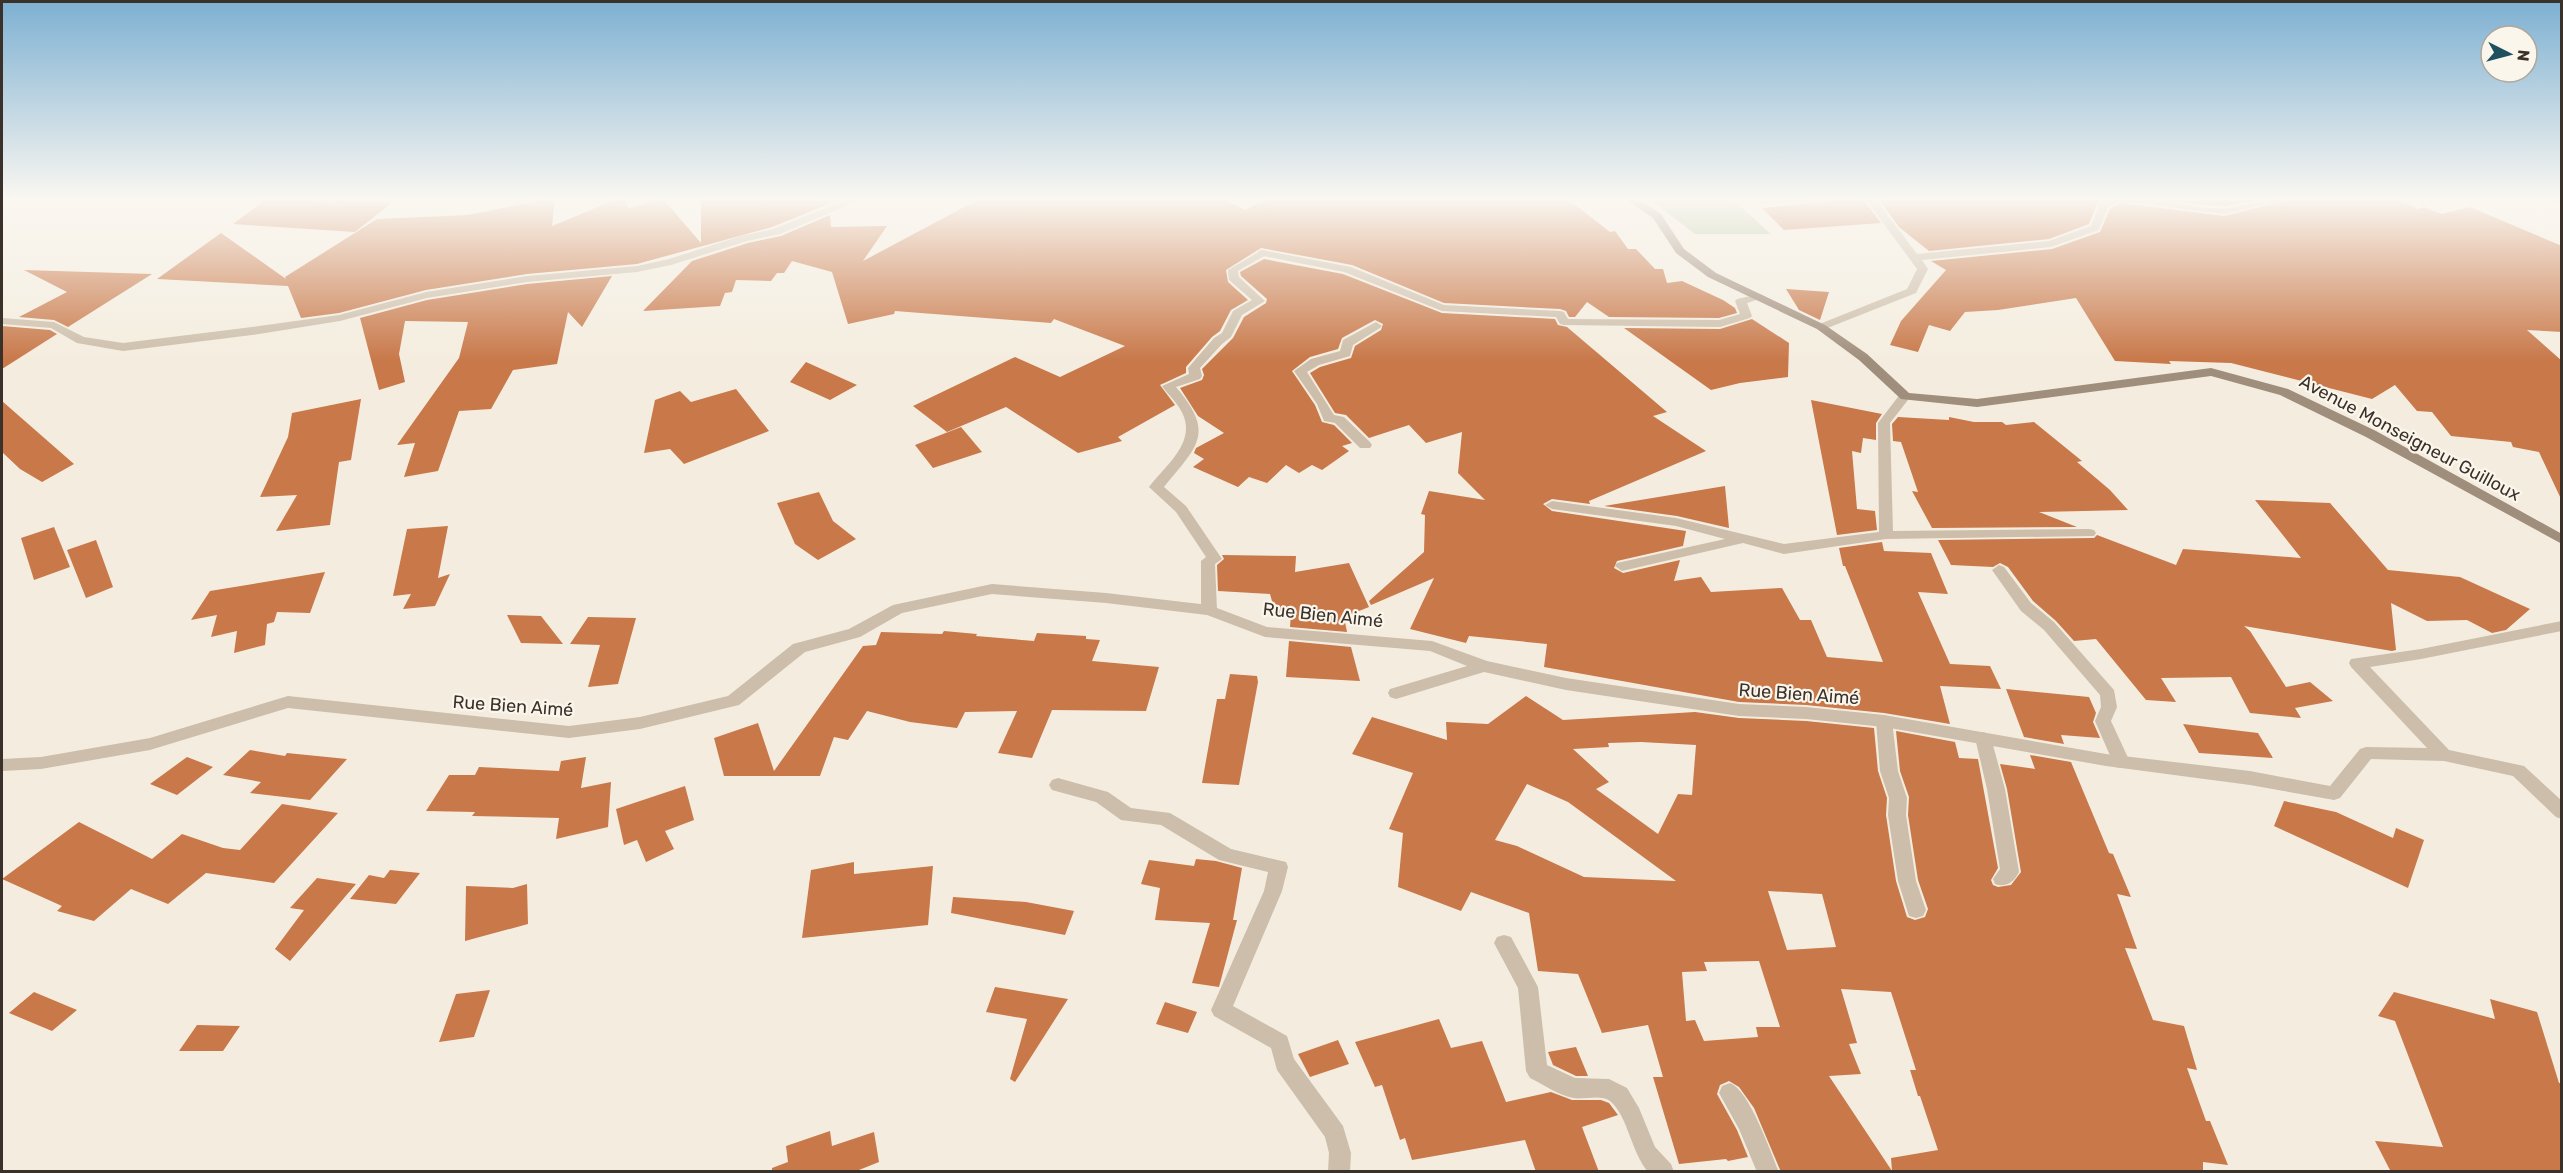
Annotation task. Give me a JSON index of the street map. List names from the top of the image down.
{
  "streets": {
    "street": ["Avenue Monseigneur Guilloux", "Rue Bien Aimé"]
  },
  "north": "right"
}
